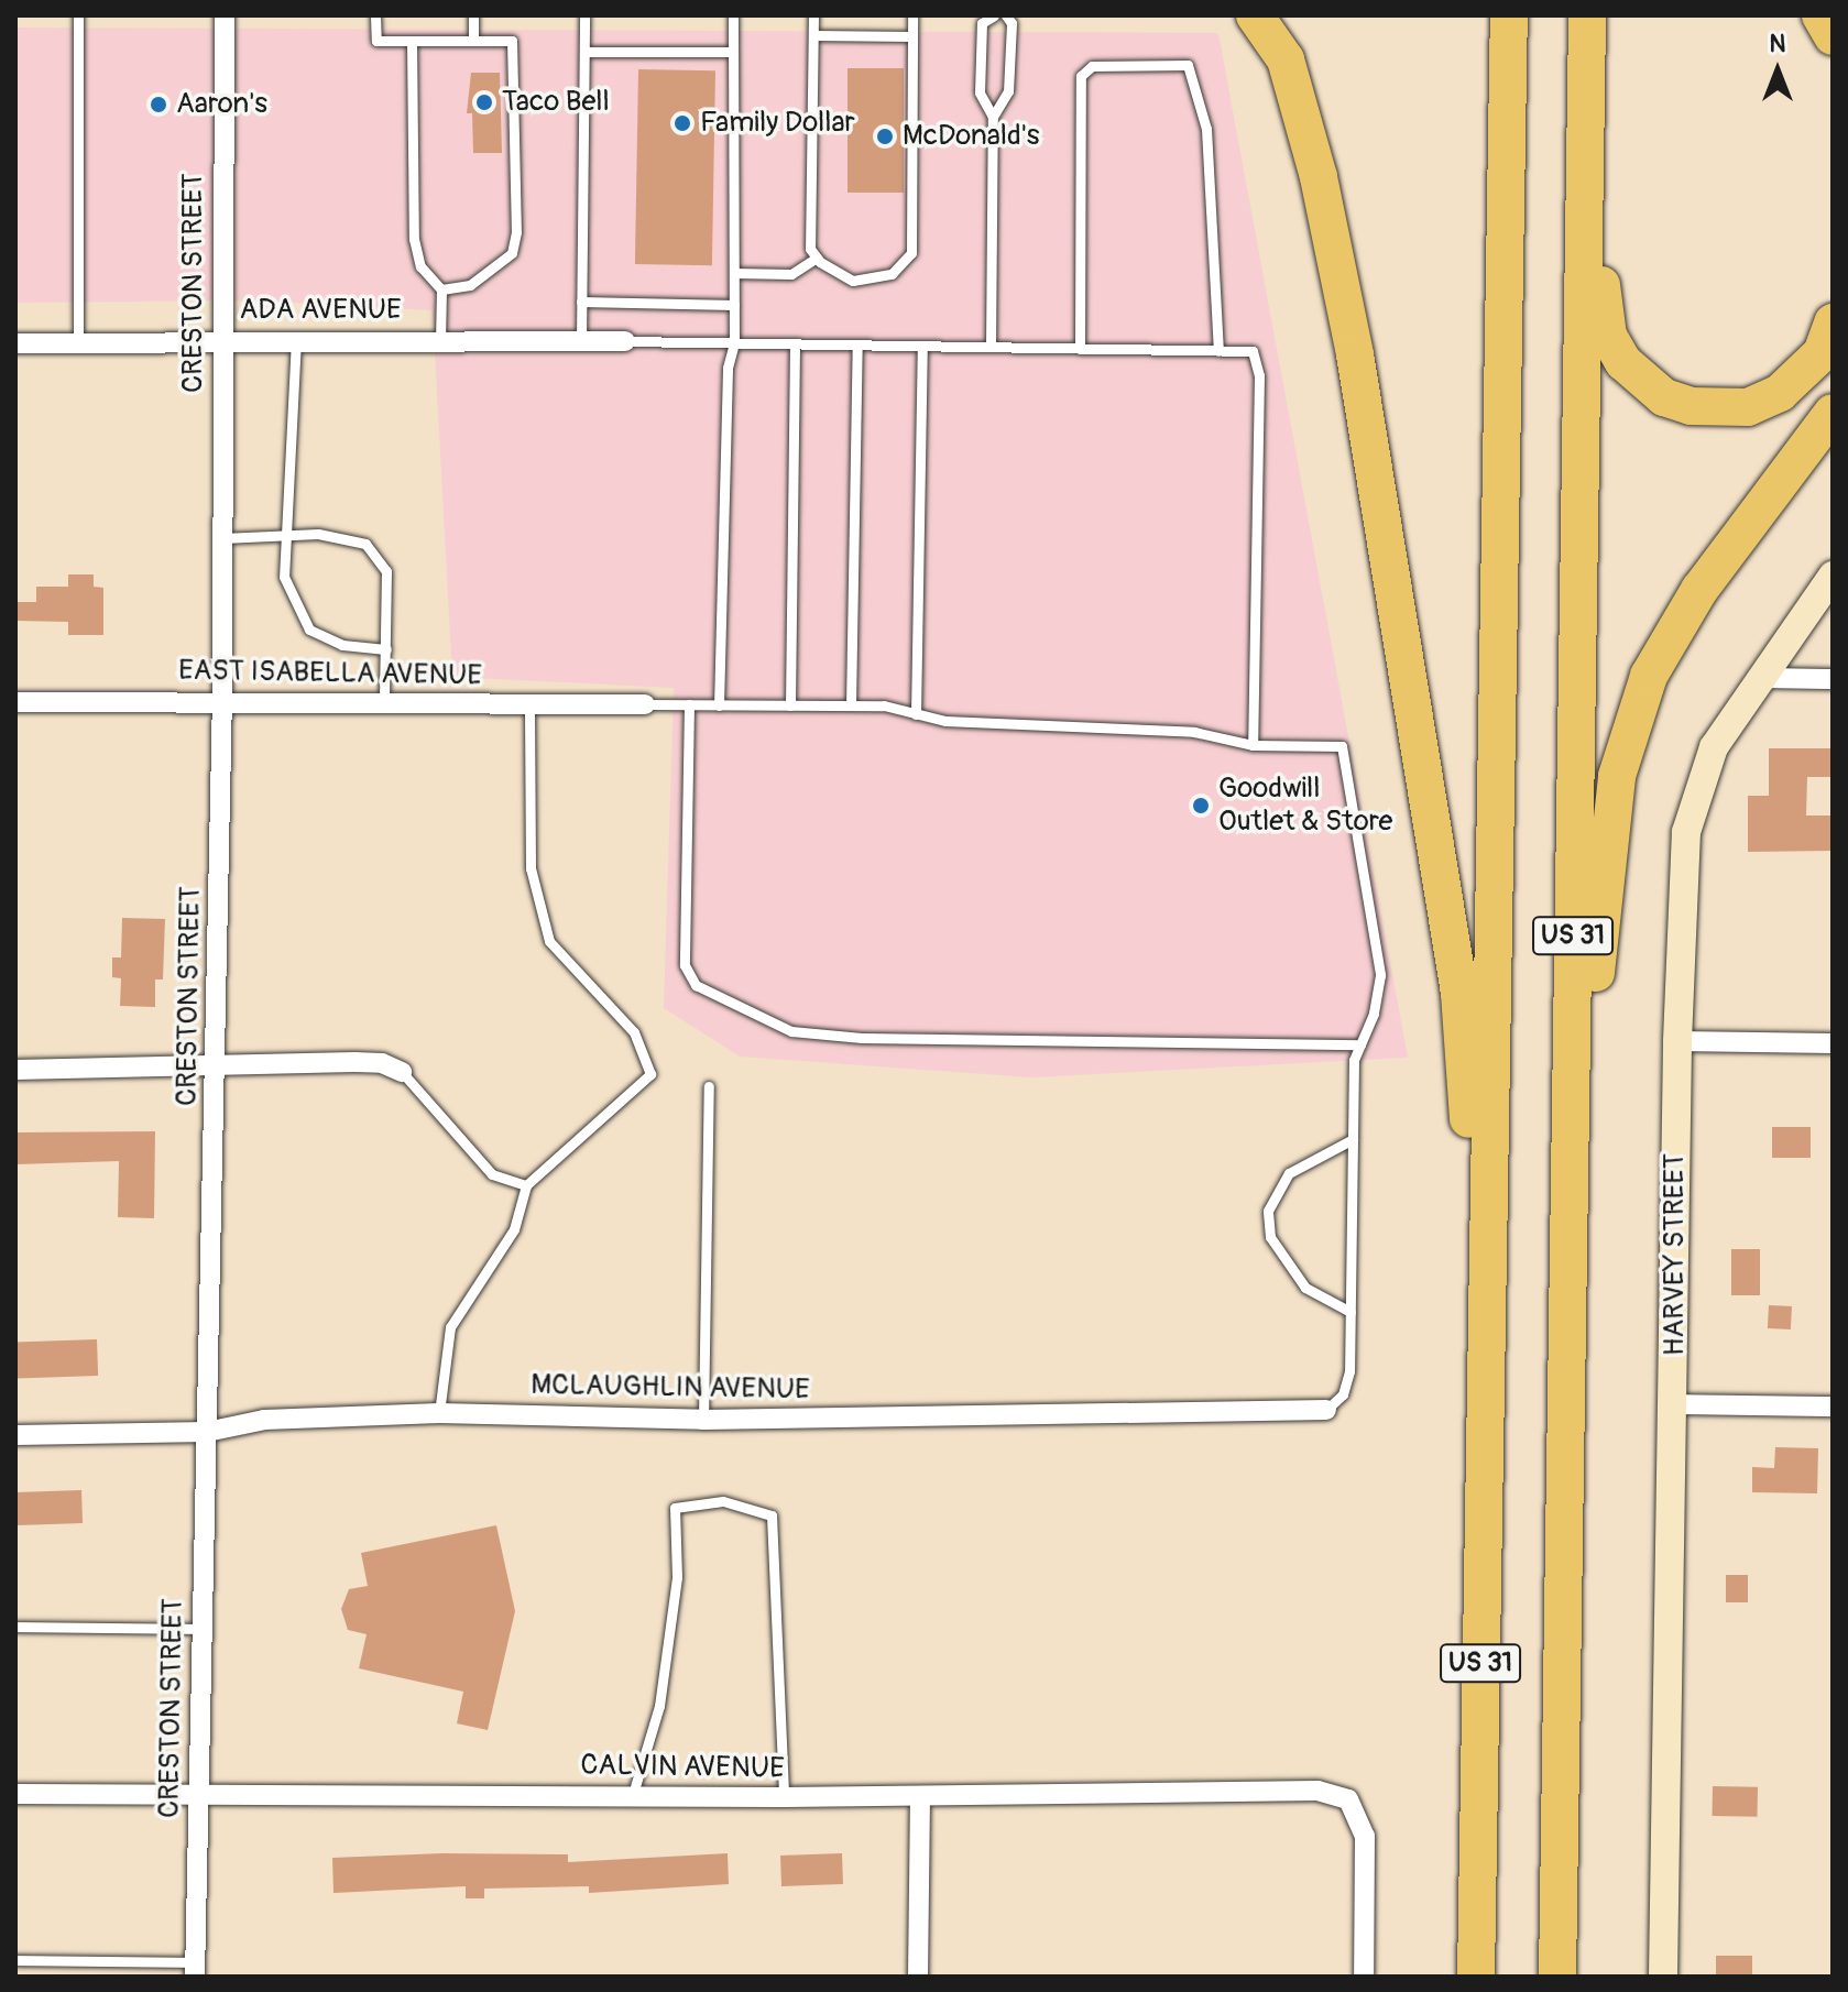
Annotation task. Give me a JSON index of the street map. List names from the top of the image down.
{
  "streets": {
    "highway": ["US 31"],
    "street": [
      "CRESTON STREET",
      "ADA AVENUE",
      "EAST ISABELLA AVENUE",
      "HARVEY STREET",
      "MCLAUGHLIN AVENUE",
      "CALVIN AVENUE"
    ]
  },
  "crossings": [
    ["CRESTON STREET", "ADA AVENUE"],
    ["CRESTON STREET", "EAST ISABELLA AVENUE"],
    ["CRESTON STREET", "MCLAUGHLIN AVENUE"],
    ["CRESTON STREET", "CALVIN AVENUE"]
  ],
  "places": [
    "Taco Bell",
    "Aaron's",
    "Family Dollar",
    "McDonald's",
    "Goodwill Outlet & Store"
  ],
  "north": "top"
}
